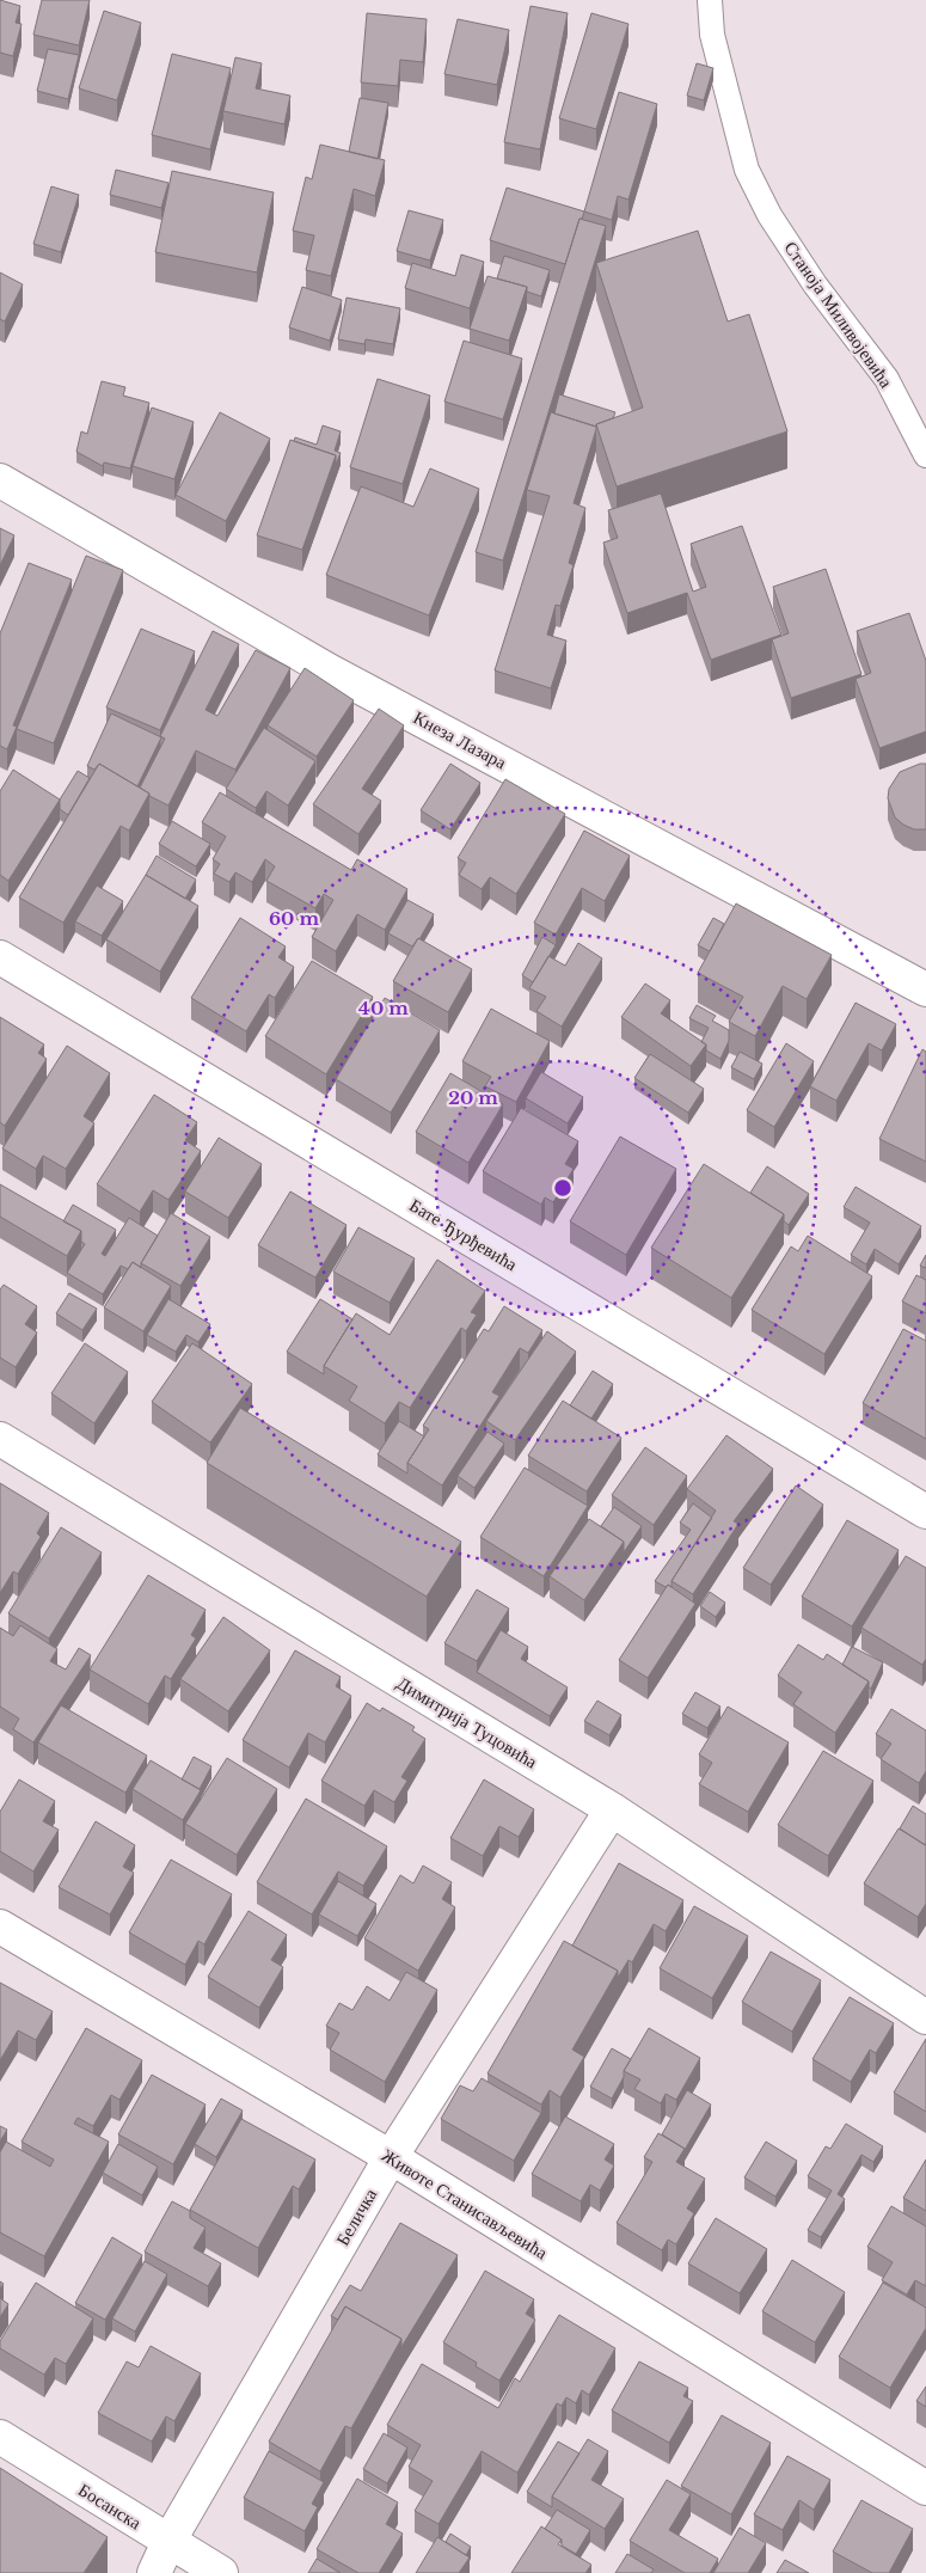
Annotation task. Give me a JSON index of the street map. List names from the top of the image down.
{
  "streets": {
    "street": [
      "Кнеза Лазара",
      "Бате Ђурђевића",
      "Димитрија Туцовића",
      "Животе Станисављевића",
      "Беличка",
      "Босанска"
    ],
    "lane": ["Станоја Миливојевића"]
  },
  "crossings": [
    ["Димитрија Туцовића", "Беличка"],
    ["Животе Станисављевића", "Беличка"],
    ["Беличка", "Босанска"]
  ],
  "rings": ["60 m", "40 m", "20 m"]
}
